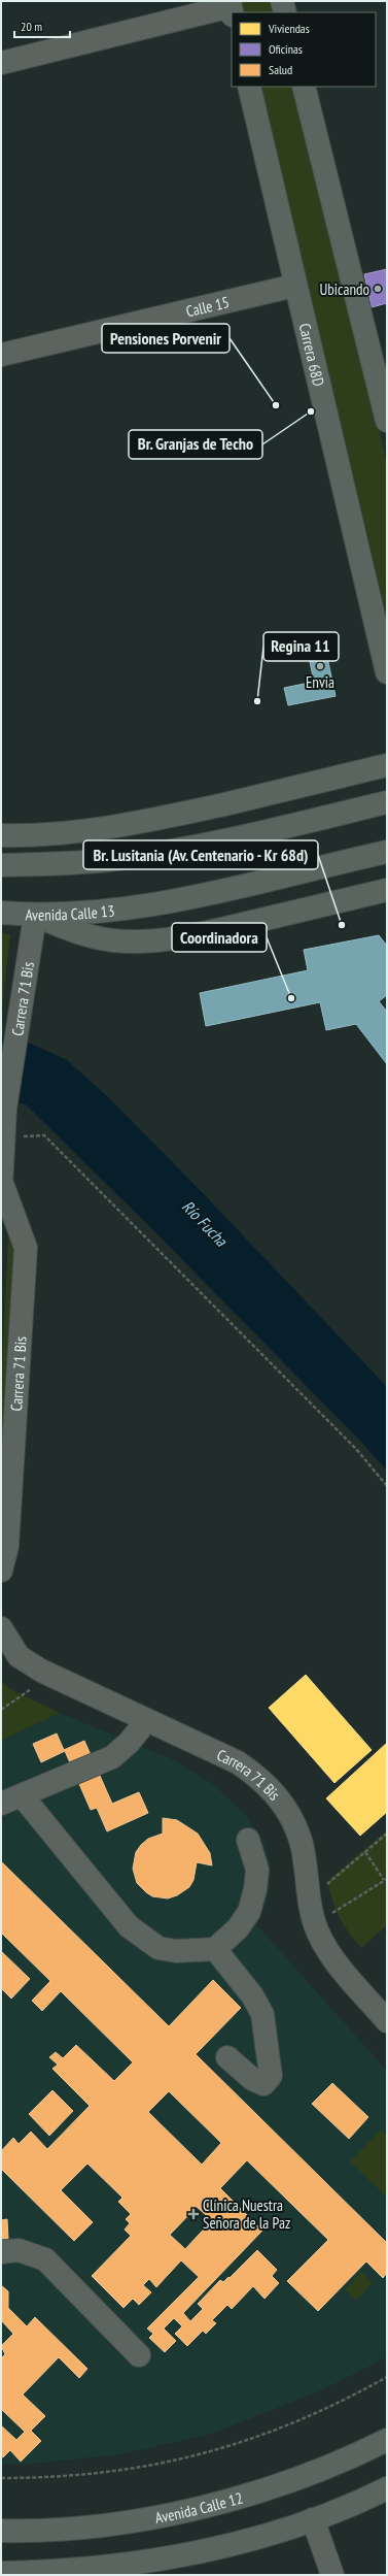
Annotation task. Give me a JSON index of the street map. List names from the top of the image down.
{
  "streets": {
    "main road": ["Carrera 68D", "Avenida Calle 13", "Avenida Calle 12"],
    "street": ["Calle 15", "Carrera 71 Bis"]
  },
  "crossings": [
    ["Calle 15", "Carrera 68D"],
    ["Avenida Calle 13", "Carrera 71 Bis"]
  ],
  "water": ["Río Fucha"],
  "places": {
    "other": [
      "Ubicando",
      "Pensiones Porvenir",
      "Br. Granjas de Techo",
      "Envia",
      "Regina 11",
      "Br. Lusitania (Av. Centenario - Kr 68d)",
      "Coordinadora"
    ],
    "health": ["Clínica Nuestra Señora de la Paz"]
  },
  "legend": ["Viviendas", "Oficinas", "Salud"],
  "scale_bar": "20 m"
}
